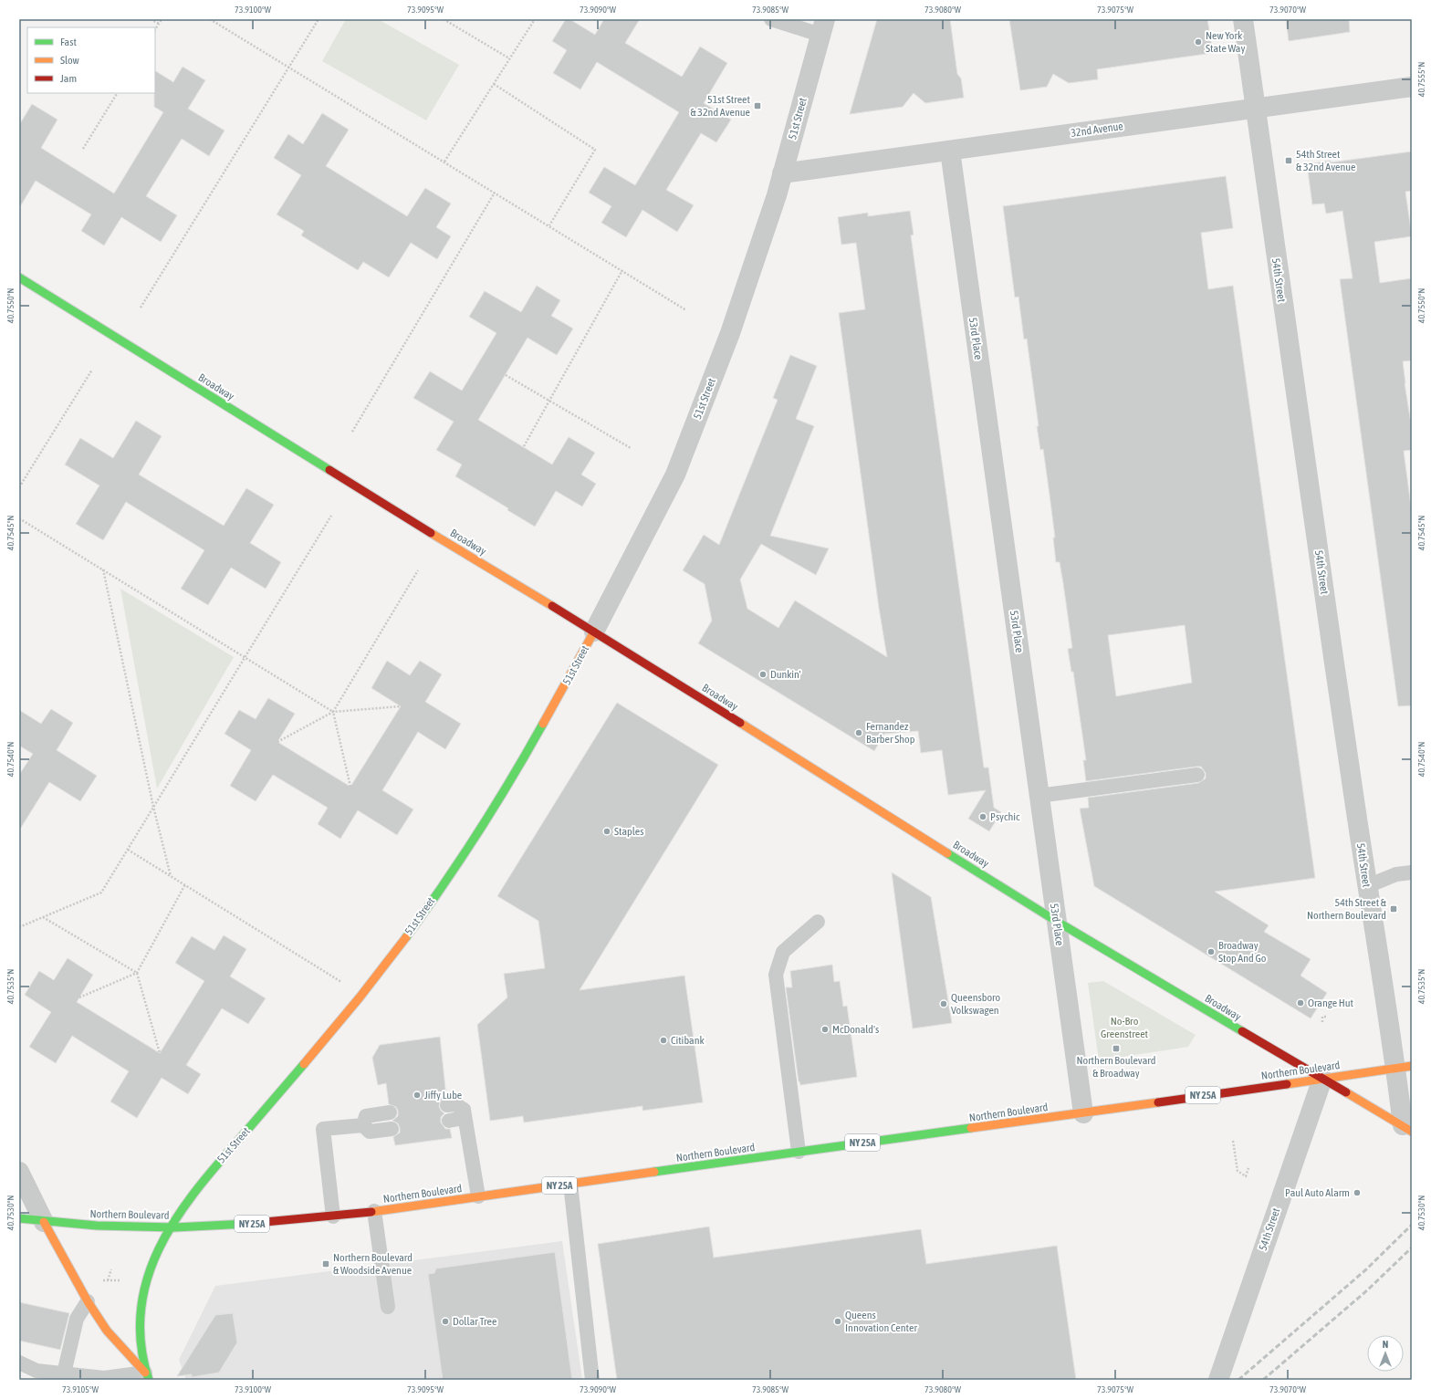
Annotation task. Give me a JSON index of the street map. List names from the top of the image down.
{
  "streets": {
    "main road": [
      "51st Street",
      "Broadway",
      "Northern Boulevard",
      "NY 25A"
    ],
    "street": ["32nd Avenue", "54th Street", "53rd Place"]
  },
  "crossings": [
    ["51st Street", "32nd Avenue"],
    ["51st Street", "Broadway"],
    ["51st Street", "Northern Boulevard"],
    ["32nd Avenue", "54th Street"],
    ["32nd Avenue", "53rd Place"],
    ["54th Street", "Broadway"],
    ["54th Street", "Northern Boulevard"],
    ["53rd Place", "Broadway"],
    ["53rd Place", "Northern Boulevard"],
    ["Broadway", "Northern Boulevard"]
  ],
  "parks": ["No-Bro Greenstreet"],
  "places": {
    "other": [
      "New York State Way",
      "Dunkin'",
      "Fernandez Barber Shop",
      "Psychic",
      "Staples",
      "Broadway Stop And Go",
      "Orange Hut",
      "Queensboro Volkswagen",
      "McDonald's",
      "Citibank",
      "Jiffy Lube",
      "Paul Auto Alarm",
      "Dollar Tree",
      "Queens Innovation Center"
    ],
    "transit": [
      "51st Street & 32nd Avenue",
      "54th Street & 32nd Avenue",
      "54th Street & Northern Boulevard",
      "Northern Boulevard & Broadway",
      "Northern Boulevard & Woodside Avenue"
    ]
  },
  "legend": ["Fast", "Slow", "Jam"],
  "north": "top",
  "coordinates": [
    "73.9100°W",
    "73.9095°W",
    "73.9090°W",
    "73.9085°W",
    "73.9080°W",
    "73.9075°W",
    "73.9070°W",
    "40.7555°N",
    "40.7550°N",
    "40.7545°N",
    "40.7540°N",
    "40.7535°N",
    "40.7530°N",
    "73.9105°W"
  ]
}
